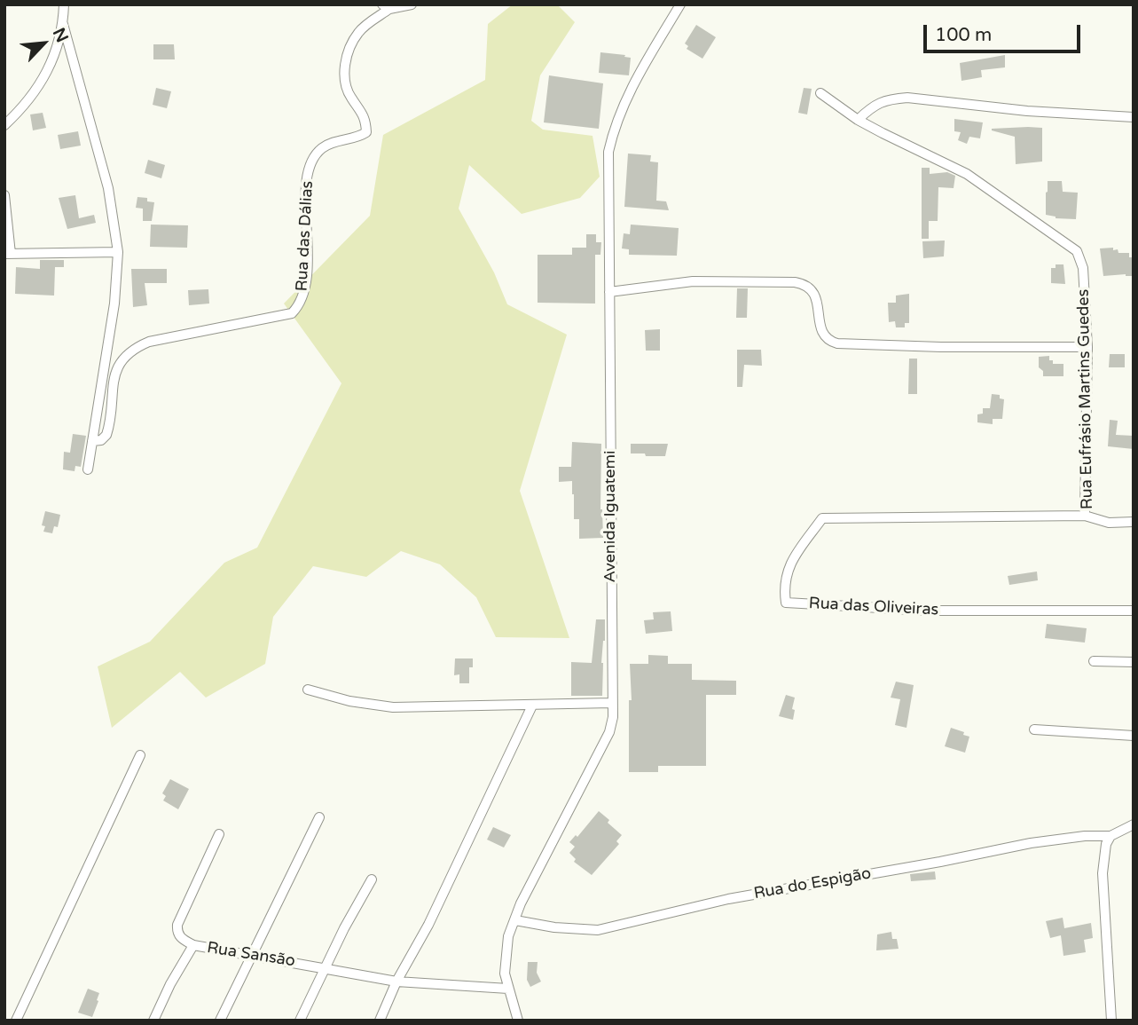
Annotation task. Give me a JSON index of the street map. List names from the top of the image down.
{
  "streets": {
    "street": [
      "Rua das Dálias",
      "Rua Eufrásio Martins Guedes",
      "Avenida Iguatemi",
      "Rua das Oliveiras",
      "Rua do Espigão",
      "Rua Sansão"
    ]
  },
  "crossings": [
    ["Rua Eufrásio Martins Guedes", "Rua das Oliveiras"],
    ["Avenida Iguatemi", "Rua do Espigão"],
    ["Avenida Iguatemi", "Rua Sansão"]
  ],
  "scale_bar": "100 m",
  "north": "top right"
}
